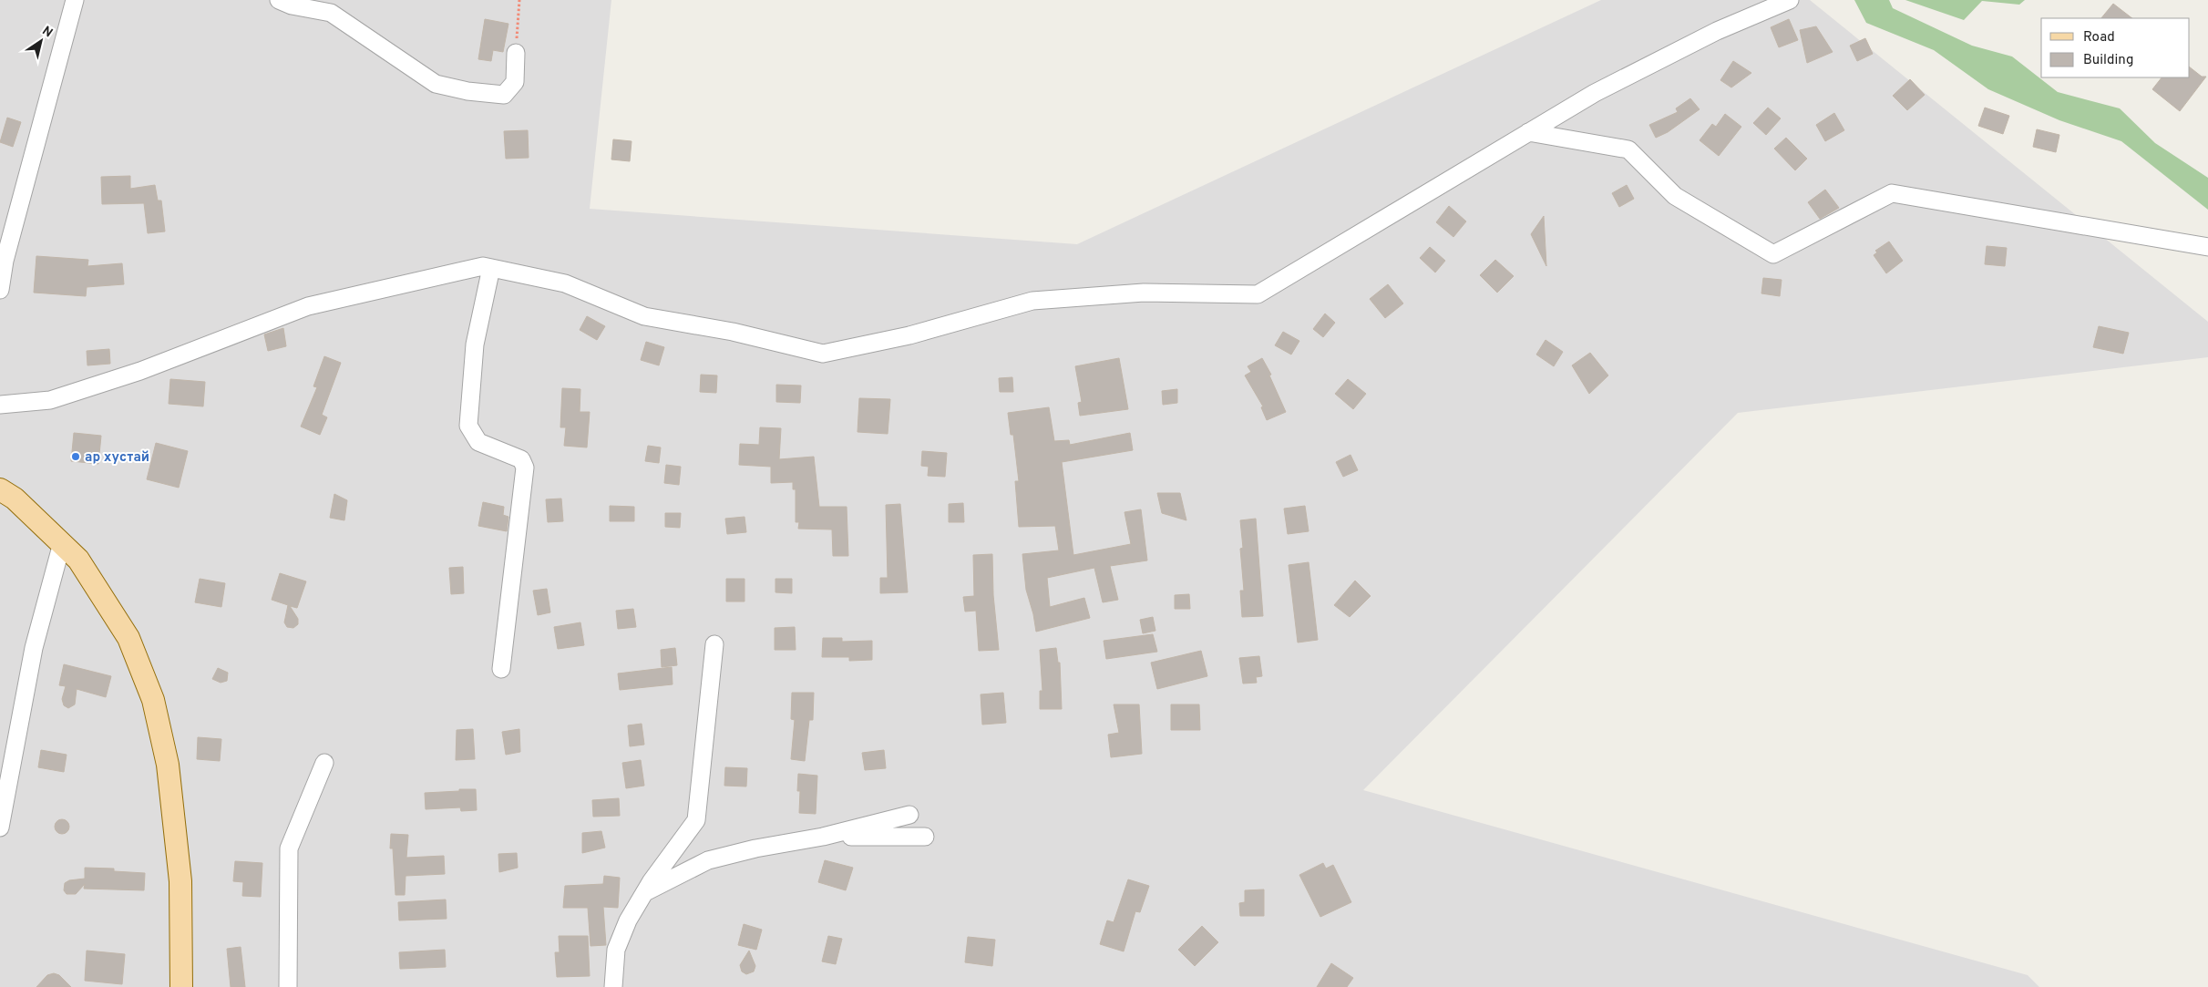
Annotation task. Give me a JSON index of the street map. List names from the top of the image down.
{
  "places": ["ар хустай"],
  "legend": ["Road", "Building"],
  "north": "top right"
}
